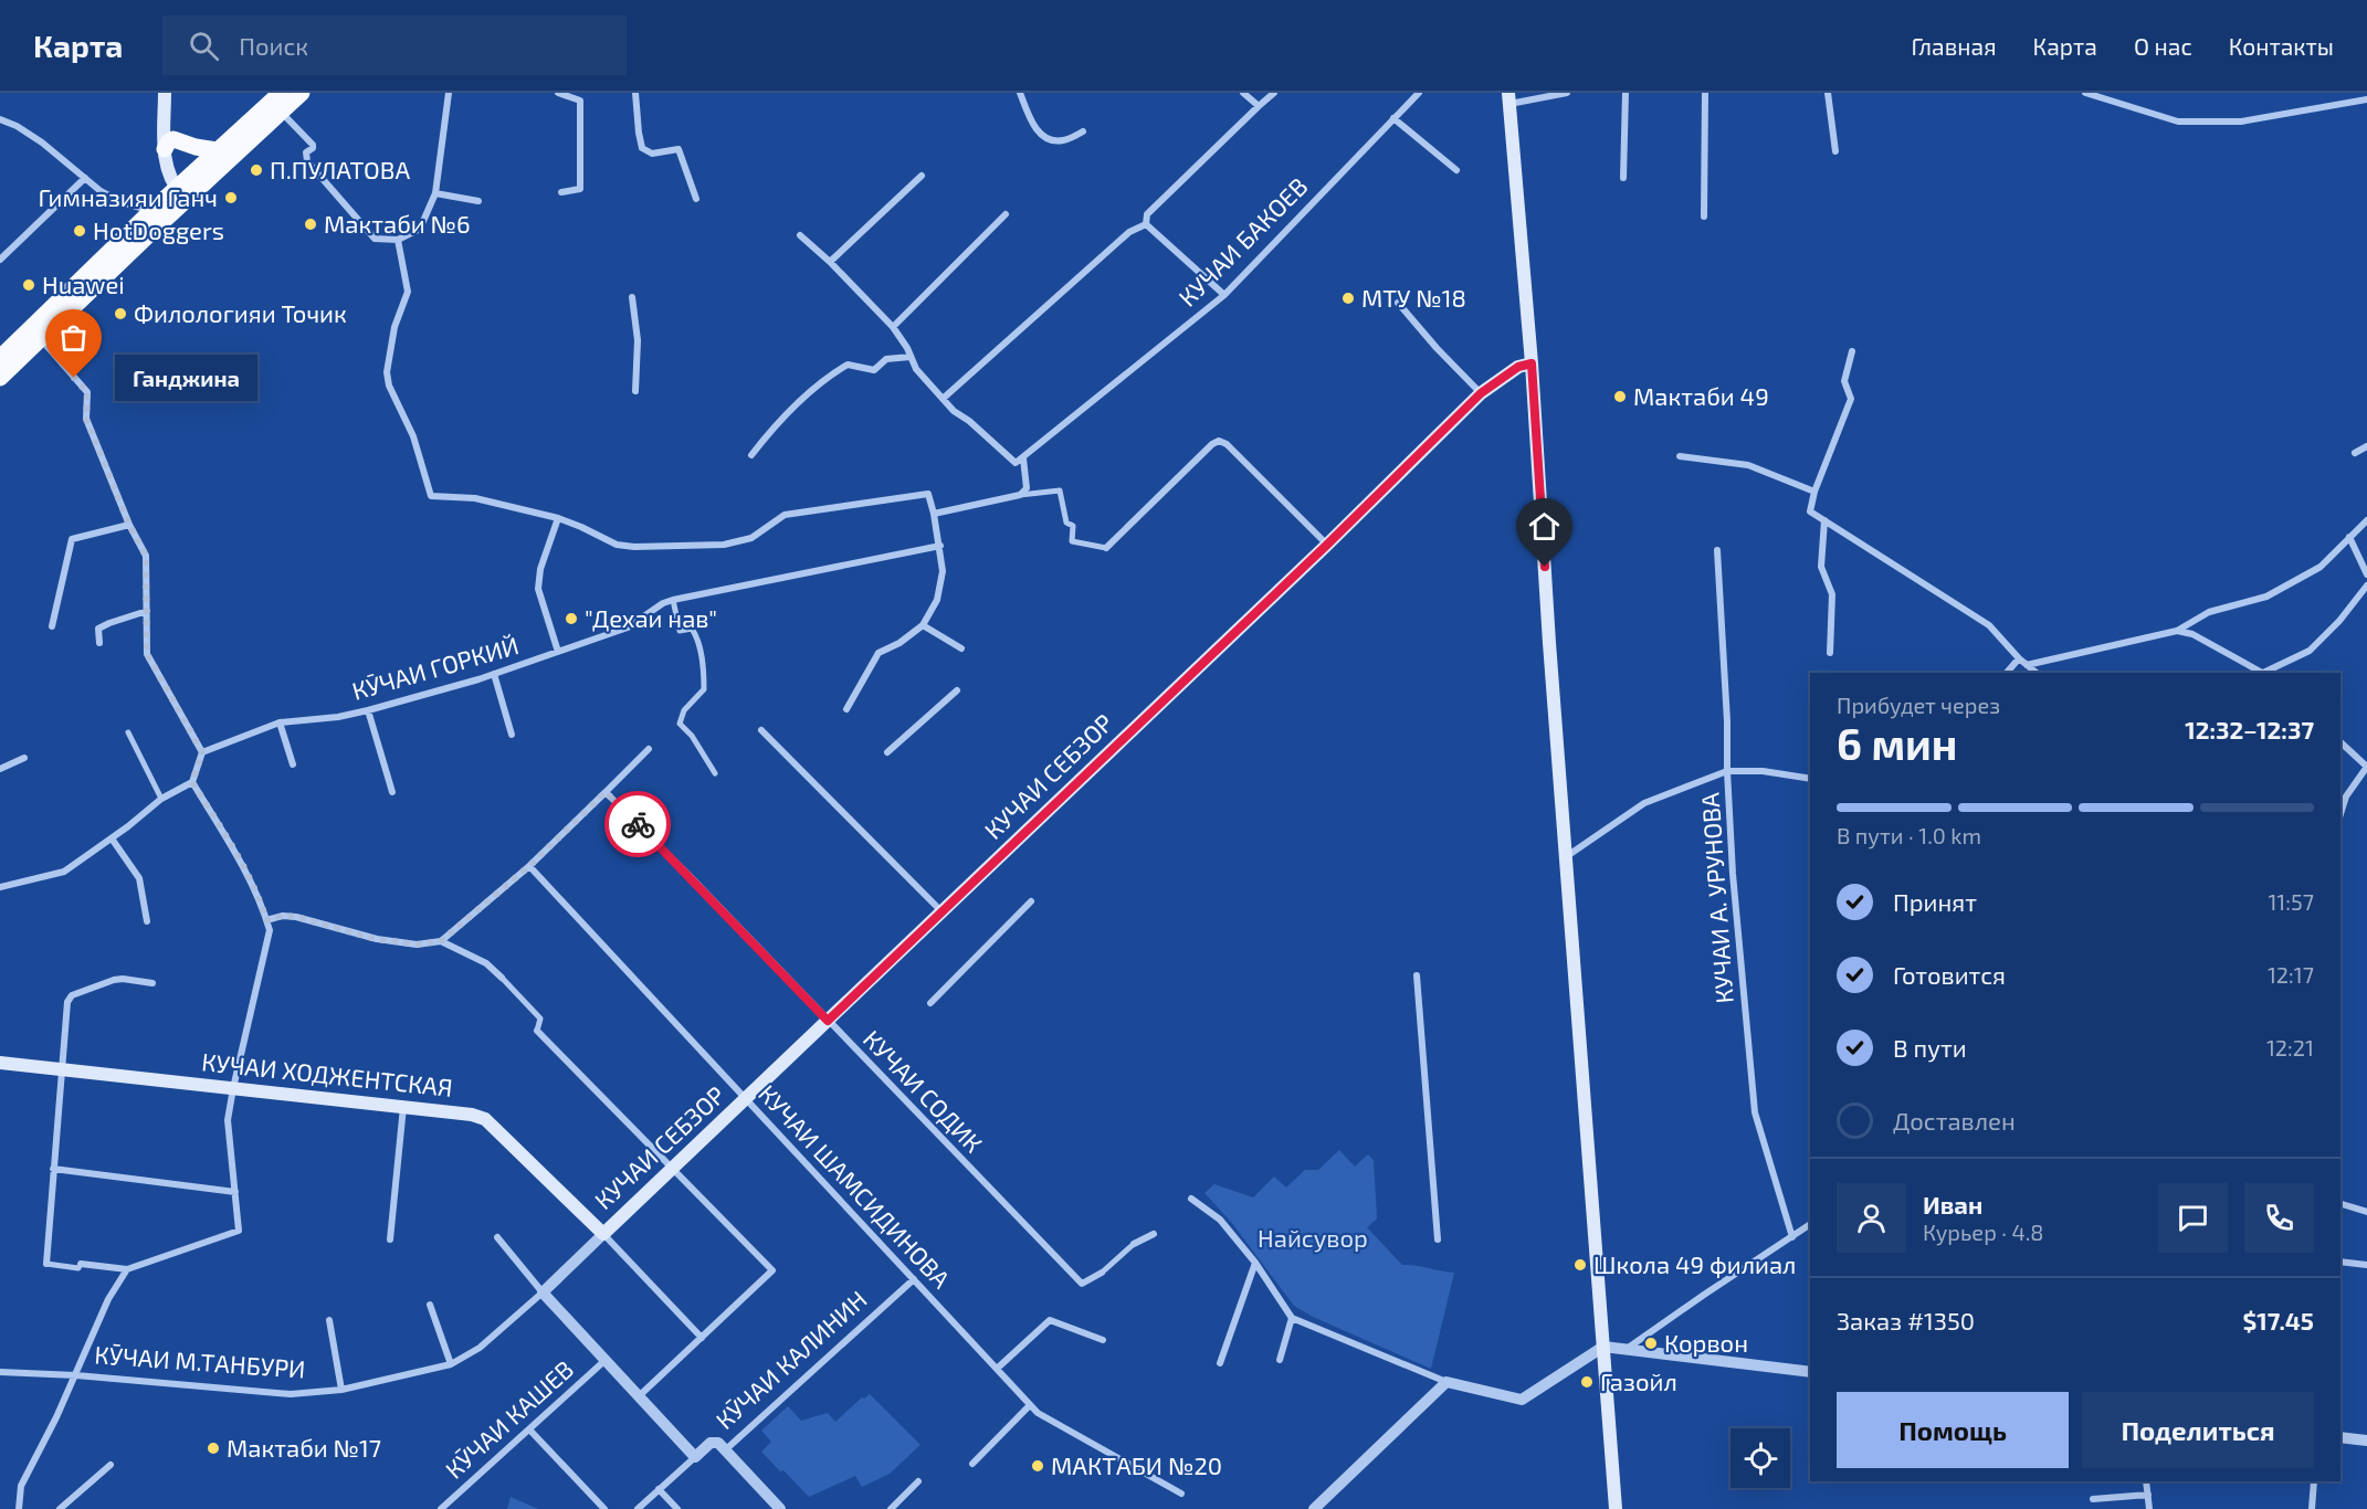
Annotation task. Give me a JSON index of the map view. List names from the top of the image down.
{
  "streets": {
    "main road": ["КУЧАИ СЕБЗОР", "КУЧАИ ХОДЖЕНТСКАЯ"],
    "street": [
      "КУЧАИ БАКОЕВ",
      "КӮЧАИ ГОРКИЙ",
      "КУЧАИ А. УРУНОВА",
      "КУЧАИ СОДИК",
      "КУЧАИ ШАМСИДИНОВА",
      "КӮЧАИ КАЛИНИН",
      "КӮЧАИ М.ТАНБУРИ",
      "КӮЧАИ КАШЕВ"
    ]
  },
  "crossings": [
    ["КУЧАИ СЕБЗОР", "КУЧАИ ХОДЖЕНТСКАЯ"],
    ["КУЧАИ СЕБЗОР", "КУЧАИ СОДИК"],
    ["КУЧАИ СЕБЗОР", "КУЧАИ ШАМСИДИНОВА"],
    ["КУЧАИ СЕБЗОР", "КӮЧАИ М.ТАНБУРИ"],
    ["КУЧАИ ХОДЖЕНТСКАЯ", "КӮЧАИ М.ТАНБУРИ"],
    ["КУЧАИ ШАМСИДИНОВА", "КӮЧАИ КАЛИНИН"]
  ],
  "parks": ["Найсувор"],
  "places": [
    "П.ПУЛАТОВА",
    "Гимназияи Ганч",
    "Мактаби №6",
    "HotDoggers",
    "Huawei",
    "МТУ №18",
    "Филологияи Точик",
    "Ганджина",
    "Мактаби 49",
    "\"Дехаи нав\"",
    "Школа 49 филиал",
    "Корвон",
    "Газойл",
    "Мактаби №17",
    "МАКТАБИ №20"
  ],
  "page": {
    "header": "Карта",
    "search": "Поиск",
    "nav": [
      "Главная",
      "Карта",
      "О нас",
      "Контакты"
    ],
    "bubble": "Ганджина",
    "heading": ["6 мин", "Прибудет через", "12:32–12:37"],
    "panel": [
      "Иван",
      "Курьер · 4.8",
      "Заказ #1350",
      "$17.45"
    ],
    "bar": "В пути · 1.0 km",
    "list": [
      ["Принят", "11:57"],
      ["Готовится", "12:17"],
      ["В пути", "12:21"],
      "Доставлен"
    ],
    "buttons": ["Помощь", "Поделиться"]
  }
}
